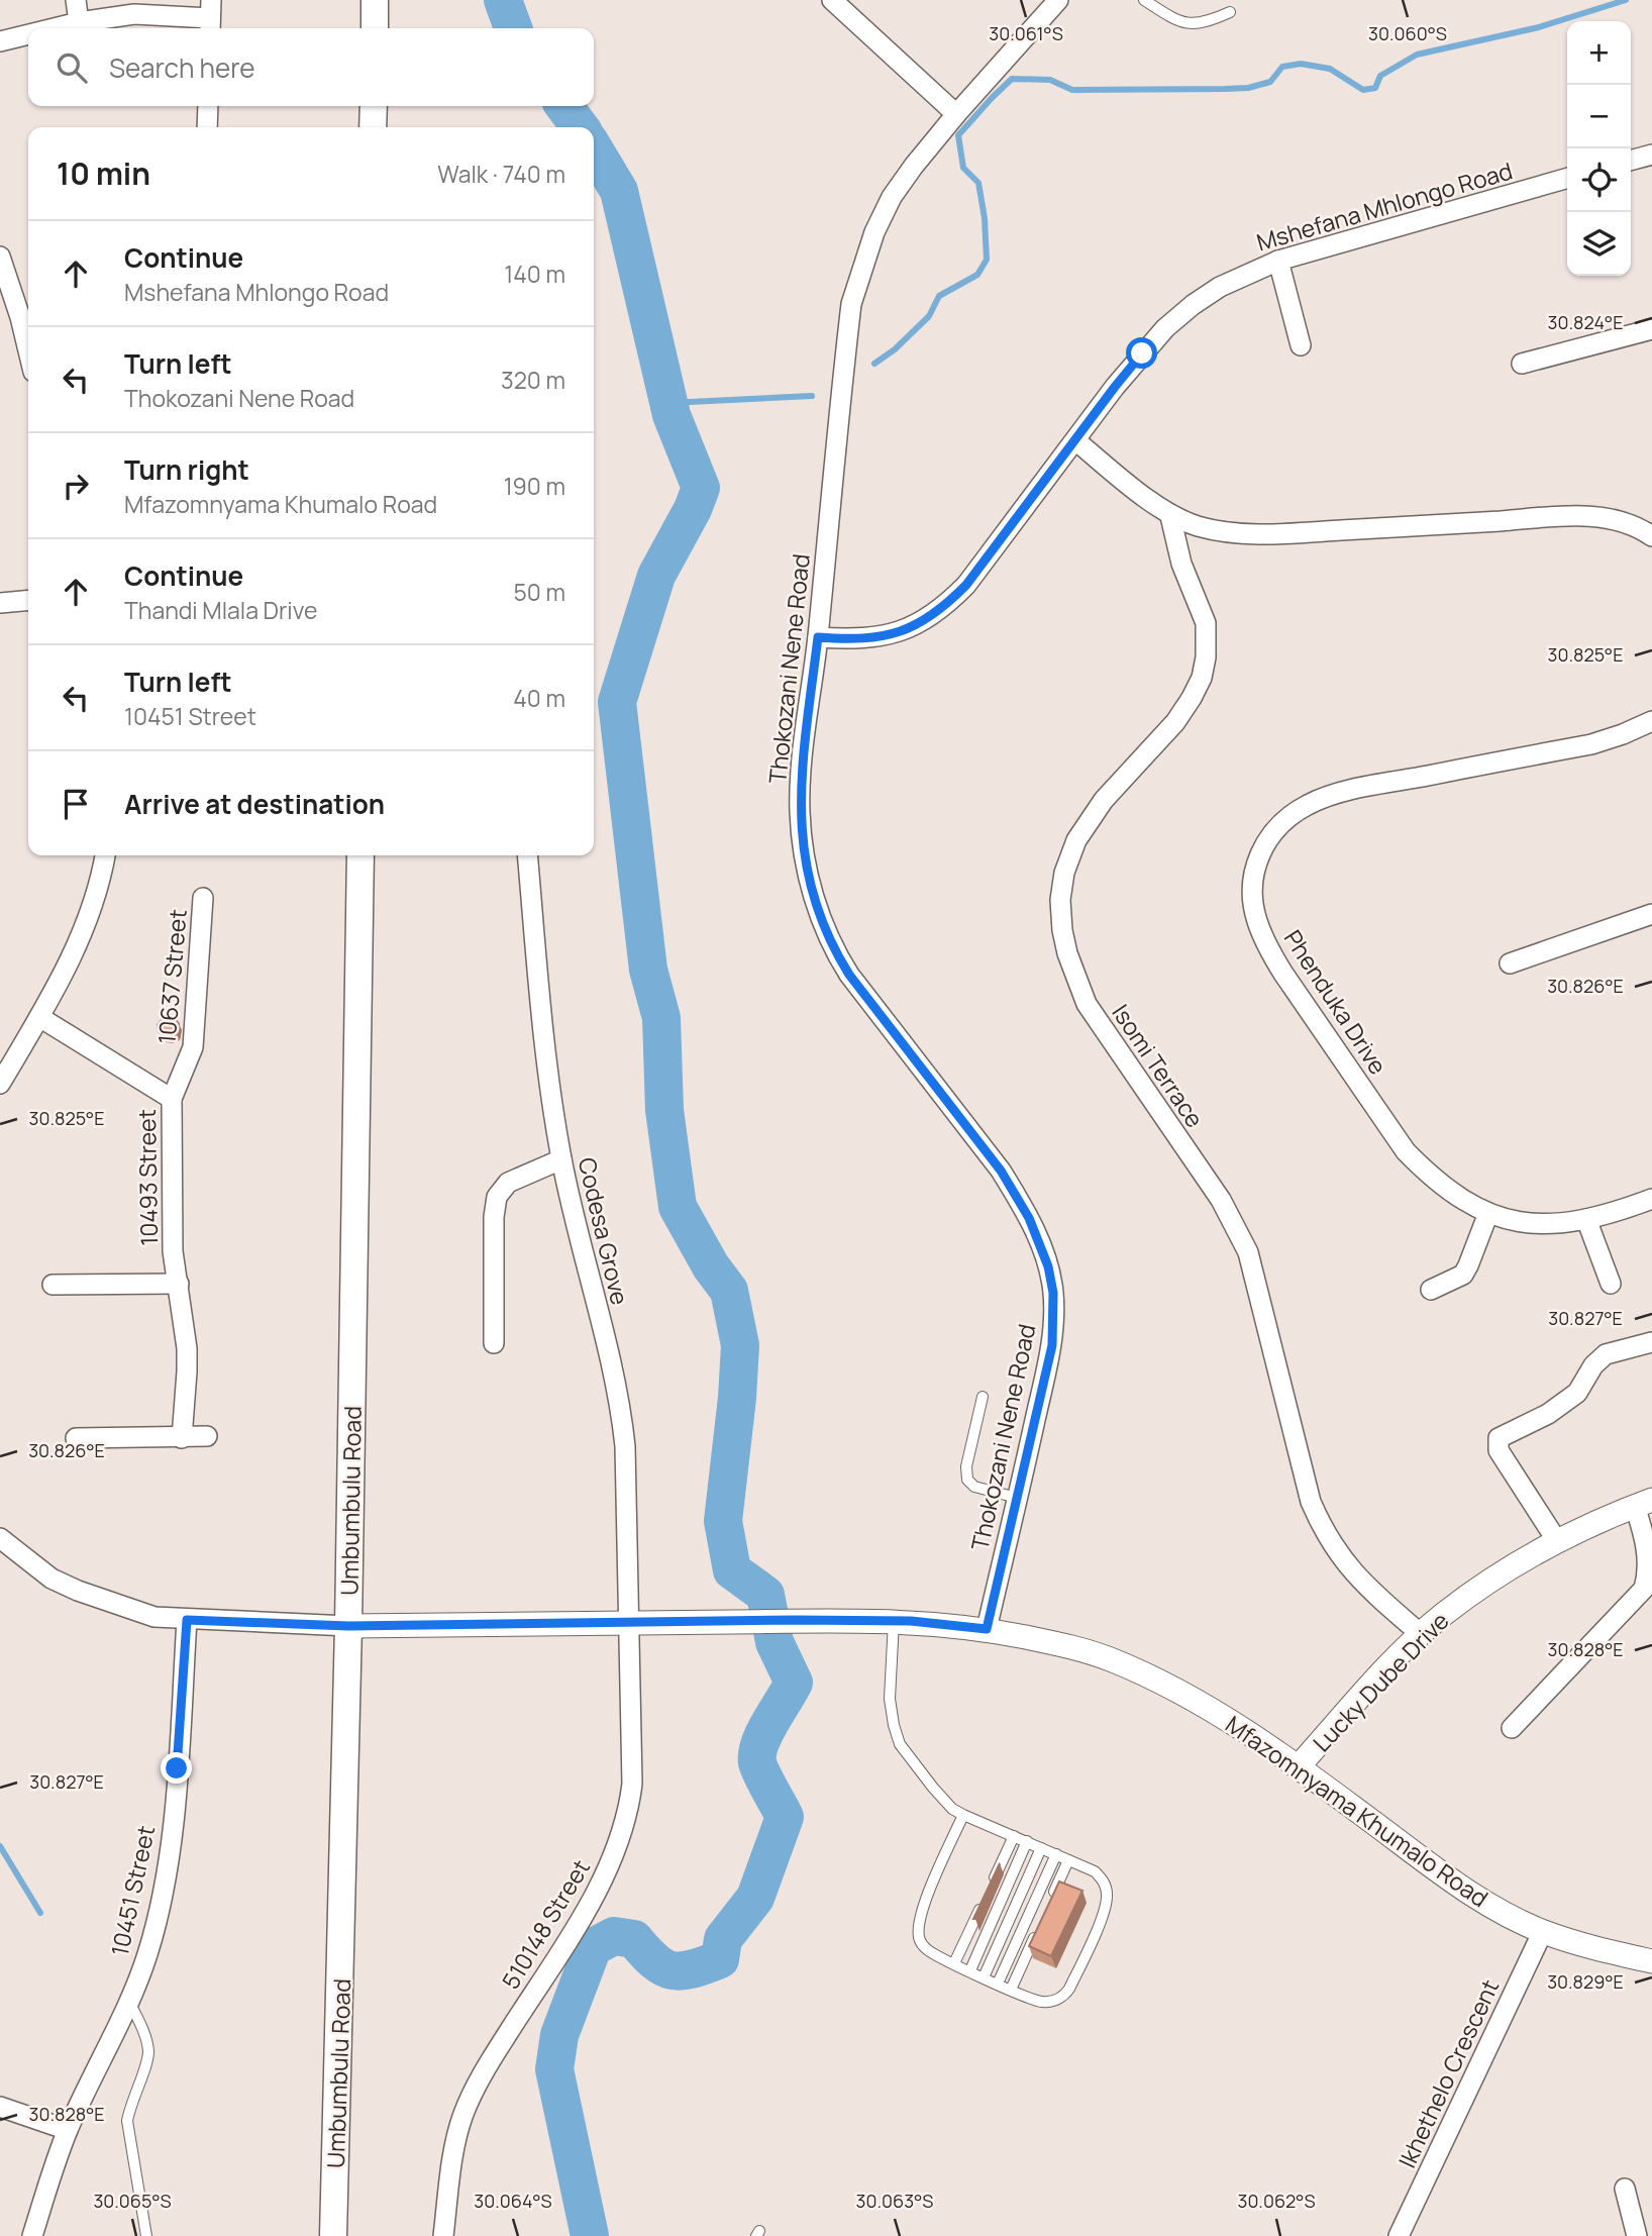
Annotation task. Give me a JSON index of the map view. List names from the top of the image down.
{
  "streets": {
    "main road": ["Umbumbulu Road"],
    "street": [
      "Mshefana Mhlongo Road",
      "Thokozani Nene Road",
      "10637 Street",
      "Phenduka Drive",
      "Isomi Terrace",
      "10493 Street",
      "Codesa Grove",
      "Lucky Dube Drive",
      "Mfazomnyama Khumalo Road",
      "10451 Street",
      "510148 Street",
      "Ikhethelo Crescent"
    ]
  },
  "crossings": [
    ["Mshefana Mhlongo Road", "Thokozani Nene Road"],
    ["Thokozani Nene Road", "Mfazomnyama Khumalo Road"],
    ["10637 Street", "10493 Street"],
    ["Isomi Terrace", "Lucky Dube Drive"],
    ["Codesa Grove", "Mfazomnyama Khumalo Road"],
    ["Codesa Grove", "510148 Street"],
    ["Umbumbulu Road", "Mfazomnyama Khumalo Road"],
    ["Lucky Dube Drive", "Mfazomnyama Khumalo Road"],
    ["Mfazomnyama Khumalo Road", "510148 Street"],
    ["Mfazomnyama Khumalo Road", "Ikhethelo Crescent"]
  ],
  "page": {
    "map_buttons": ["+", "−"],
    "search": "Search here",
    "heading": ["10 min", "Walk · 740 m"],
    "list": [
      ["Continue", "Mshefana Mhlongo Road", "140 m"],
      ["Turn left", "Thokozani Nene Road", "320 m"],
      ["Turn right", "Mfazomnyama Khumalo Road", "190 m"],
      ["Continue", "Thandi Mlala Drive", "50 m"],
      ["Turn left", "10451 Street", "40 m"],
      "Arrive at destination"
    ]
  },
  "coordinates": [
    "30.061°S",
    "30.060°S",
    "30.824°E",
    "30.825°E",
    "30.826°E",
    "30.827°E",
    "30.828°E",
    "30.829°E",
    "30.065°S",
    "30.064°S",
    "30.063°S",
    "30.062°S"
  ]
}
